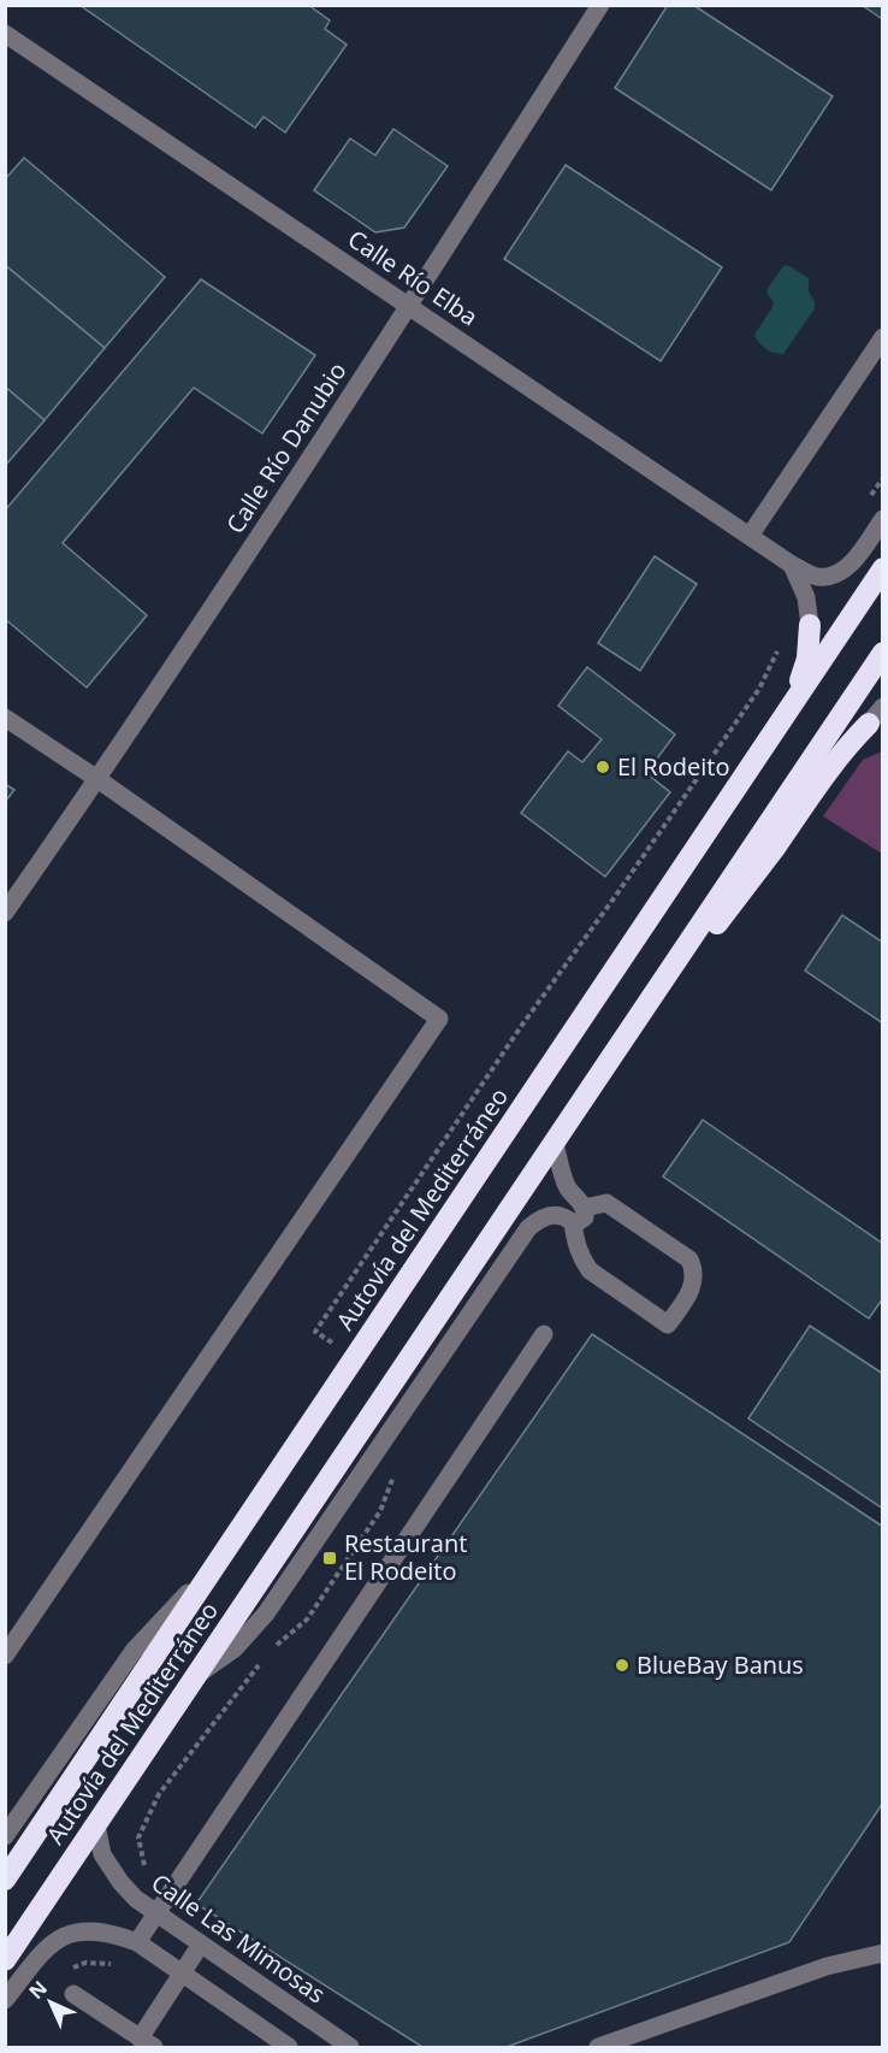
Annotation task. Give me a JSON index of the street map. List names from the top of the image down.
{
  "streets": {
    "highway": ["Autovía del Mediterráneo"],
    "street": ["Calle Río Elba", "Calle Río Danubio", "Calle Las Mimosas"]
  },
  "crossings": [
    ["Calle Río Elba", "Calle Río Danubio"],
    ["Autovía del Mediterráneo", "Calle Las Mimosas"]
  ],
  "places": {
    "other": ["El Rodeito", "BlueBay Banus"],
    "transit": ["Restaurant El Rodeito"]
  },
  "north": "top left"
}
